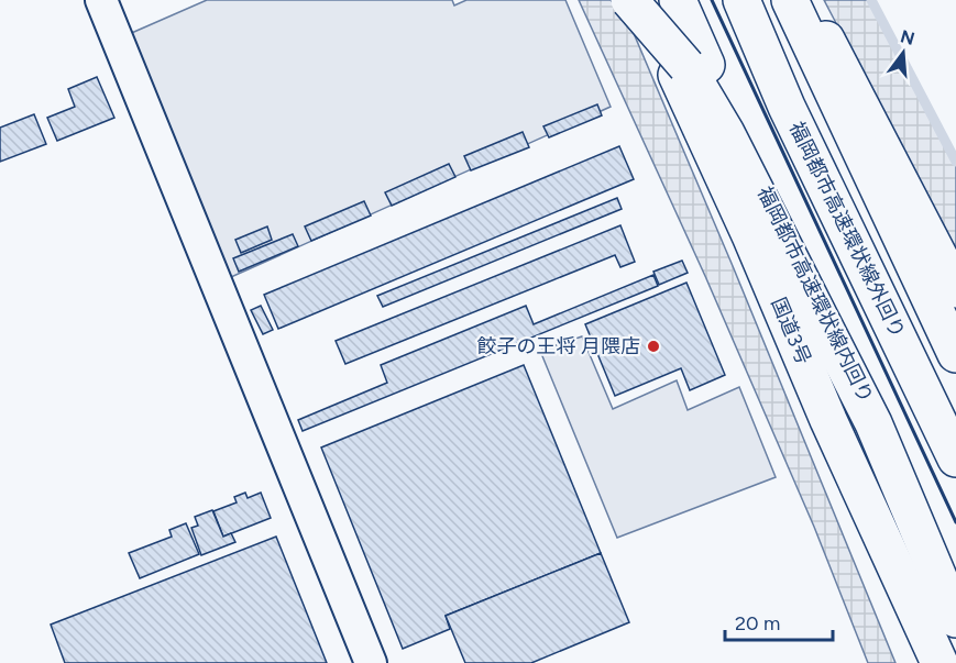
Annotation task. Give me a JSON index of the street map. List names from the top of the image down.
{
  "streets": {
    "highway": ["福岡都市高速環状線外回り", "福岡都市高速環状線内回り", "国道3号"]
  },
  "places": ["餃子の王将 月隈店"],
  "scale_bar": "20 m",
  "north": "top"
}
